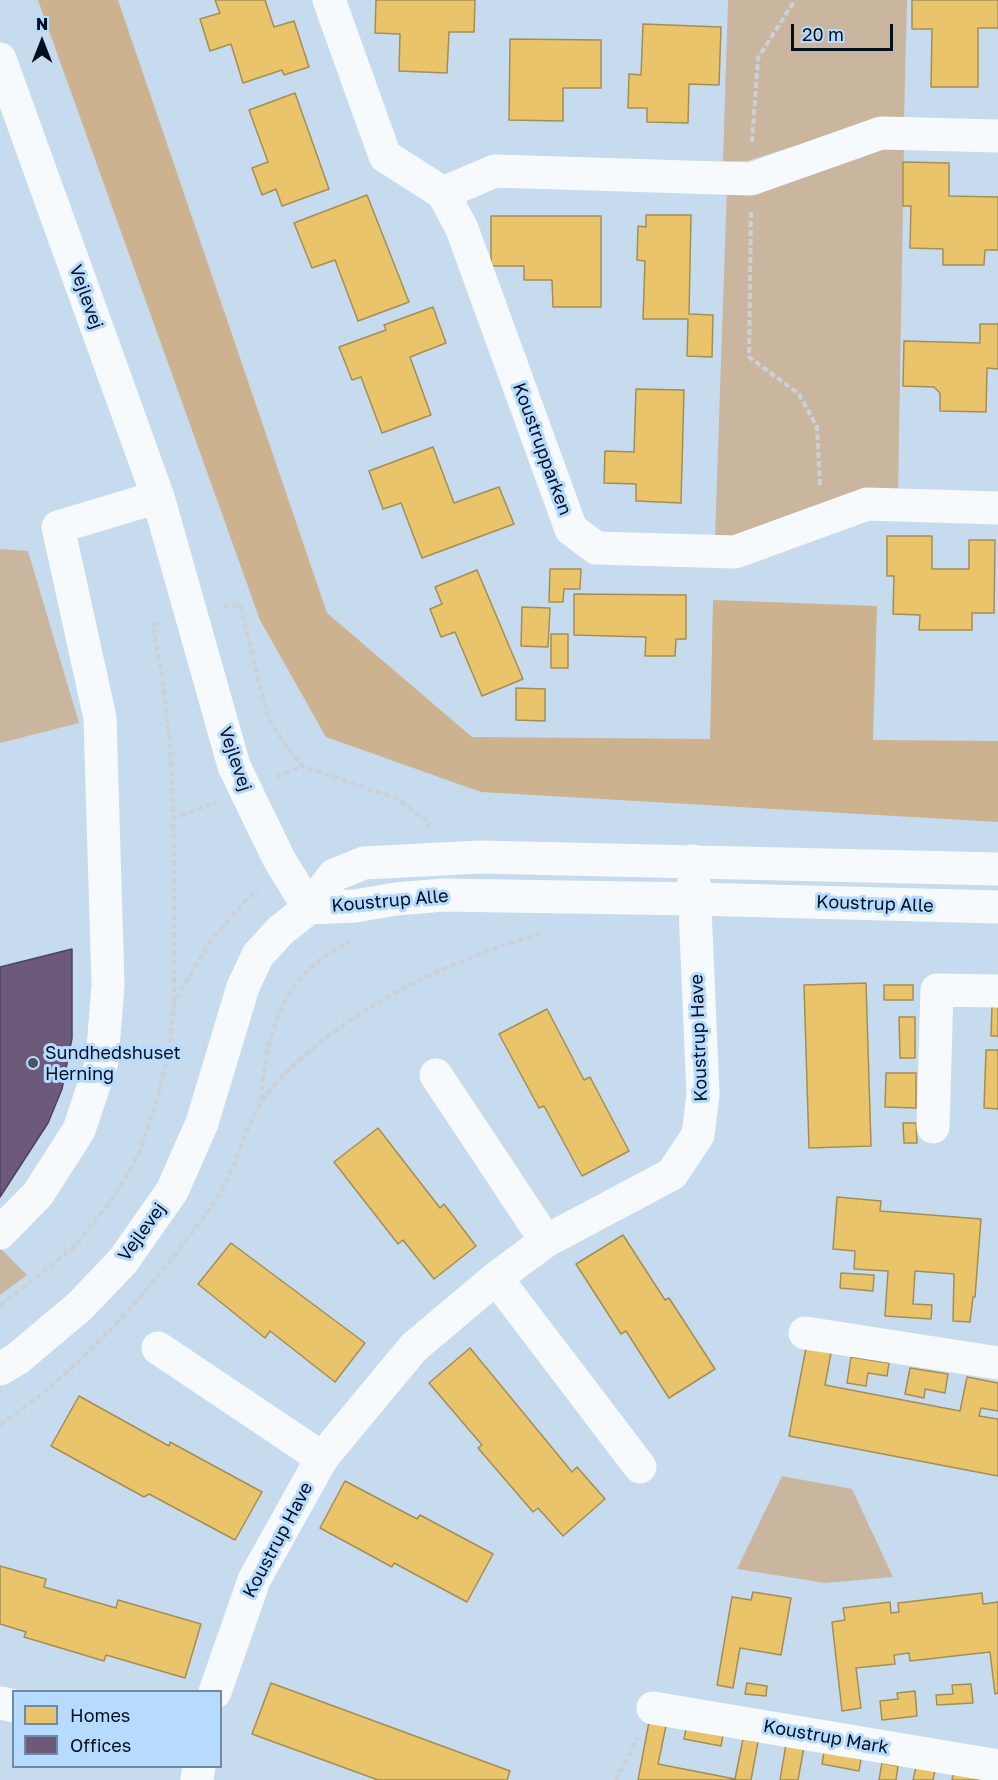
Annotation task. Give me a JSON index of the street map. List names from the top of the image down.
{
  "streets": {
    "street": [
      "Vejlevej",
      "Koustrupparken",
      "Koustrup Alle",
      "Koustrup Have",
      "Koustrup Mark"
    ]
  },
  "crossings": [
    ["Vejlevej", "Koustrup Alle"],
    ["Koustrup Alle", "Koustrup Have"]
  ],
  "places": ["Sundhedshuset Herning"],
  "legend": ["Homes", "Offices"],
  "scale_bar": "20 m",
  "north": "top"
}
